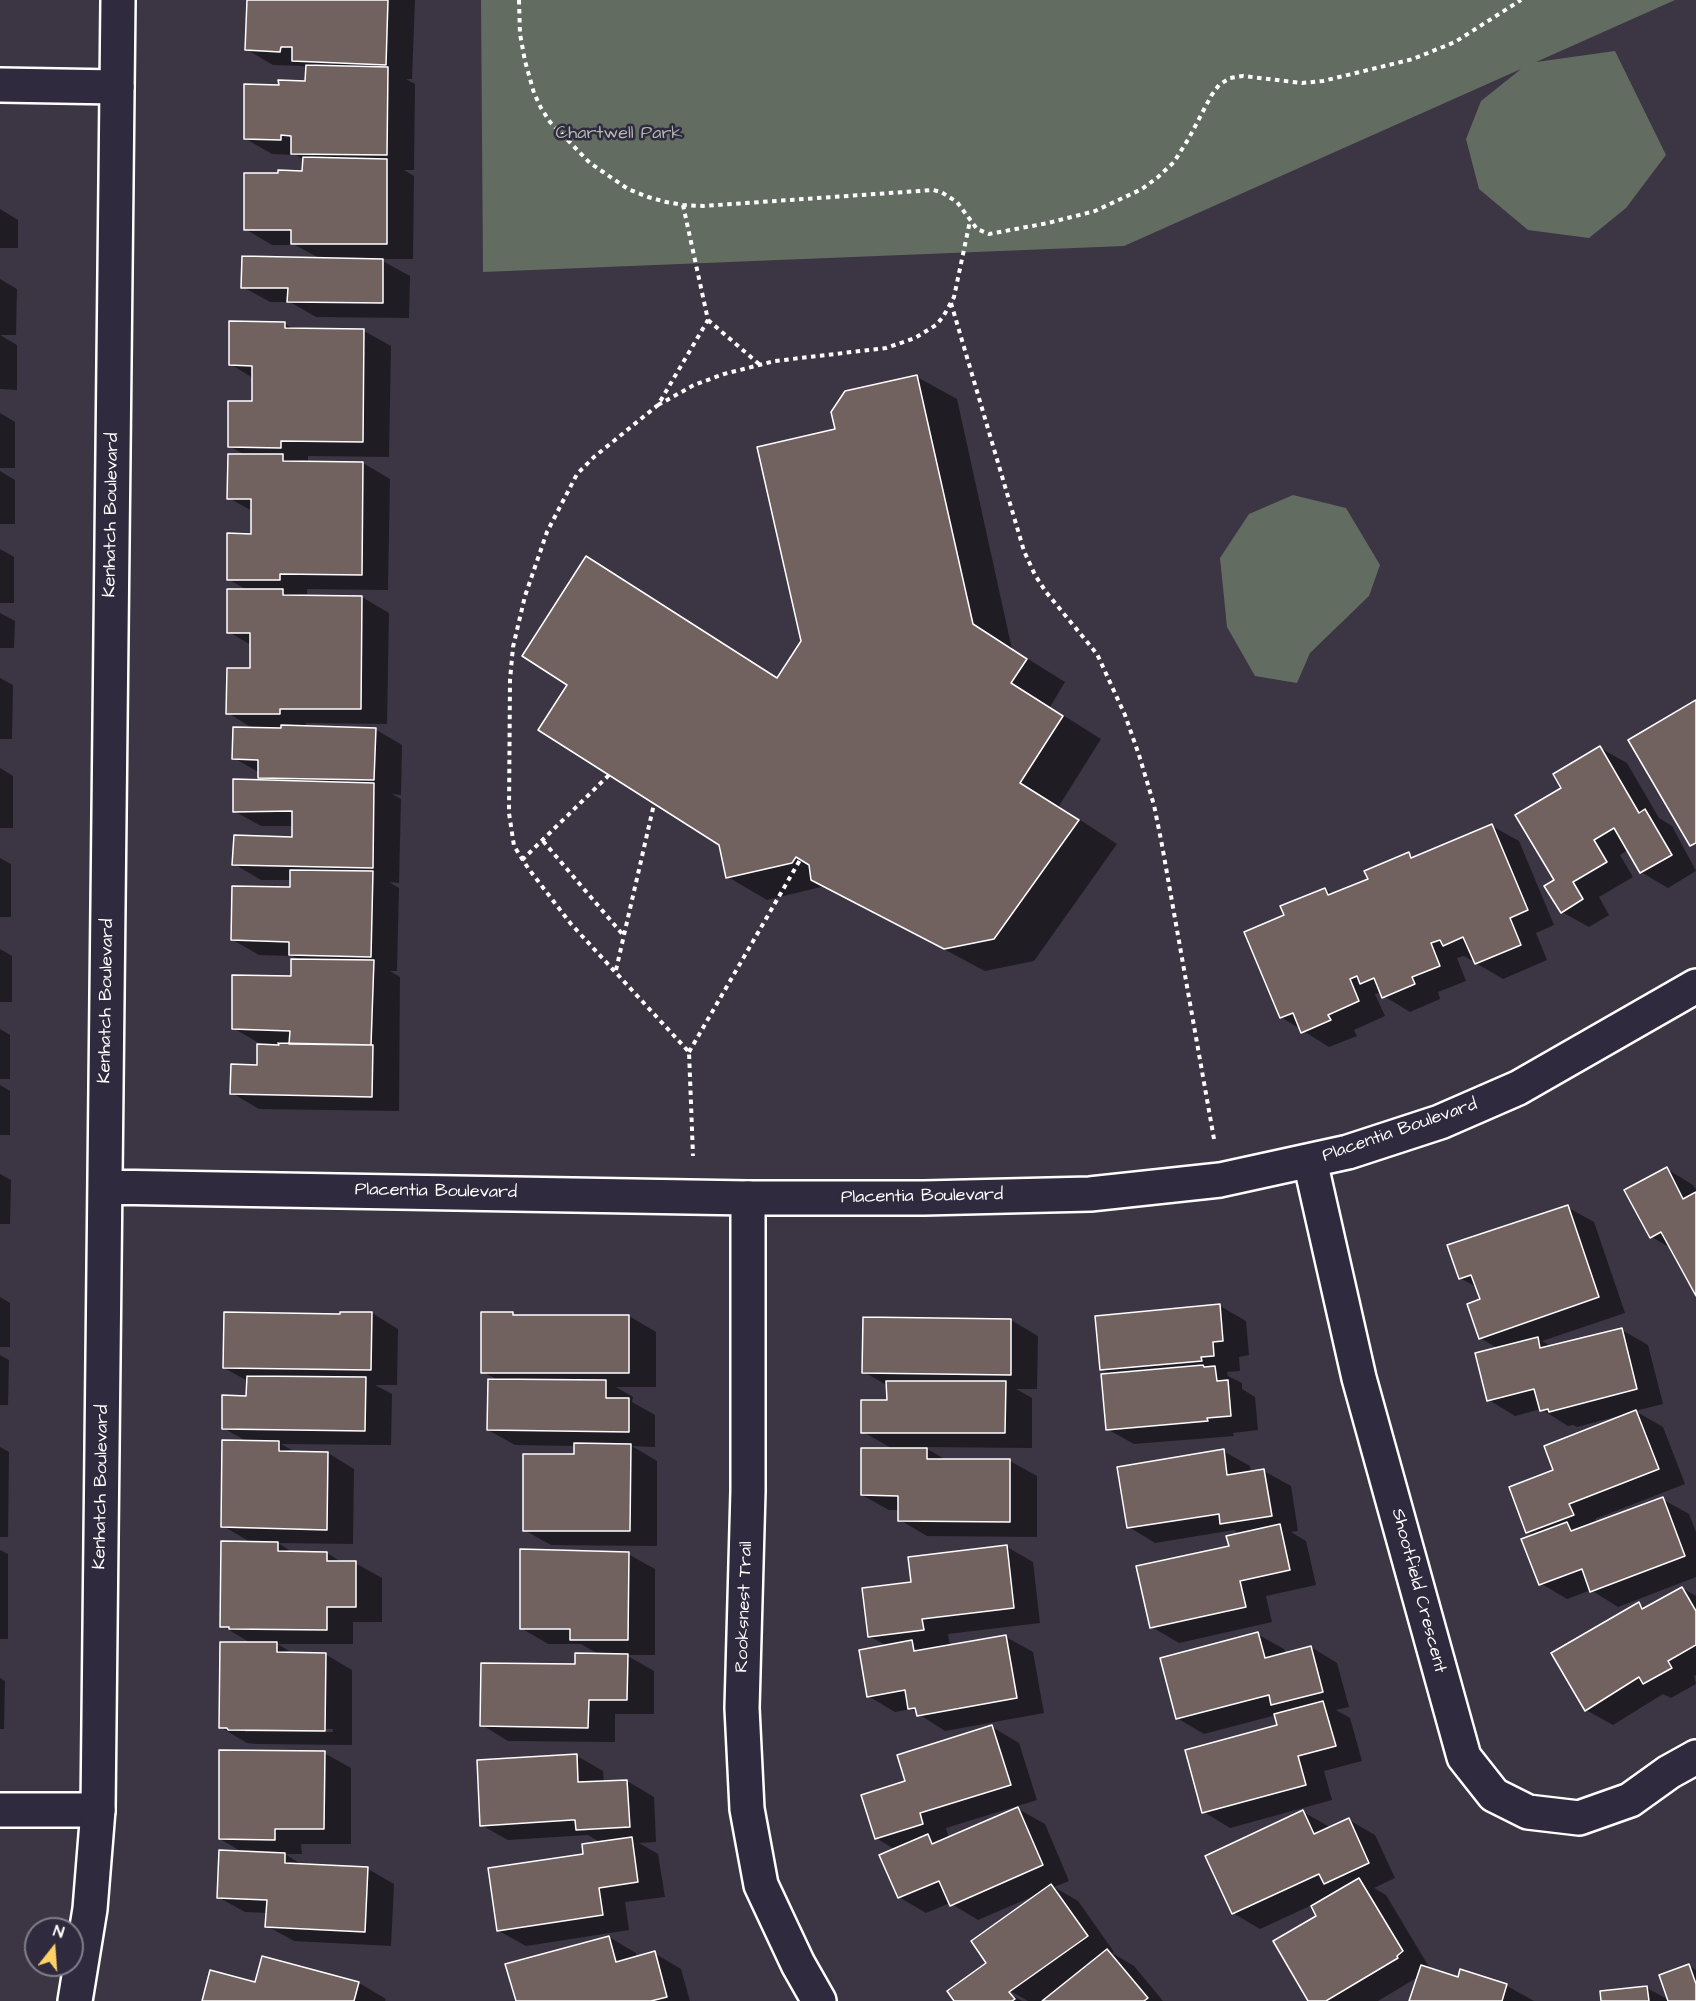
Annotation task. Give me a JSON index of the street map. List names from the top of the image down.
{
  "streets": {
    "street": [
      "Kenhatch Boulevard",
      "Placentia Boulevard",
      "Shootfield Crescent",
      "Rooksnest Trail"
    ]
  },
  "crossings": [
    ["Kenhatch Boulevard", "Placentia Boulevard"],
    ["Placentia Boulevard", "Shootfield Crescent"],
    ["Placentia Boulevard", "Rooksnest Trail"]
  ],
  "parks": ["Chartwell Park"],
  "north": "top"
}
